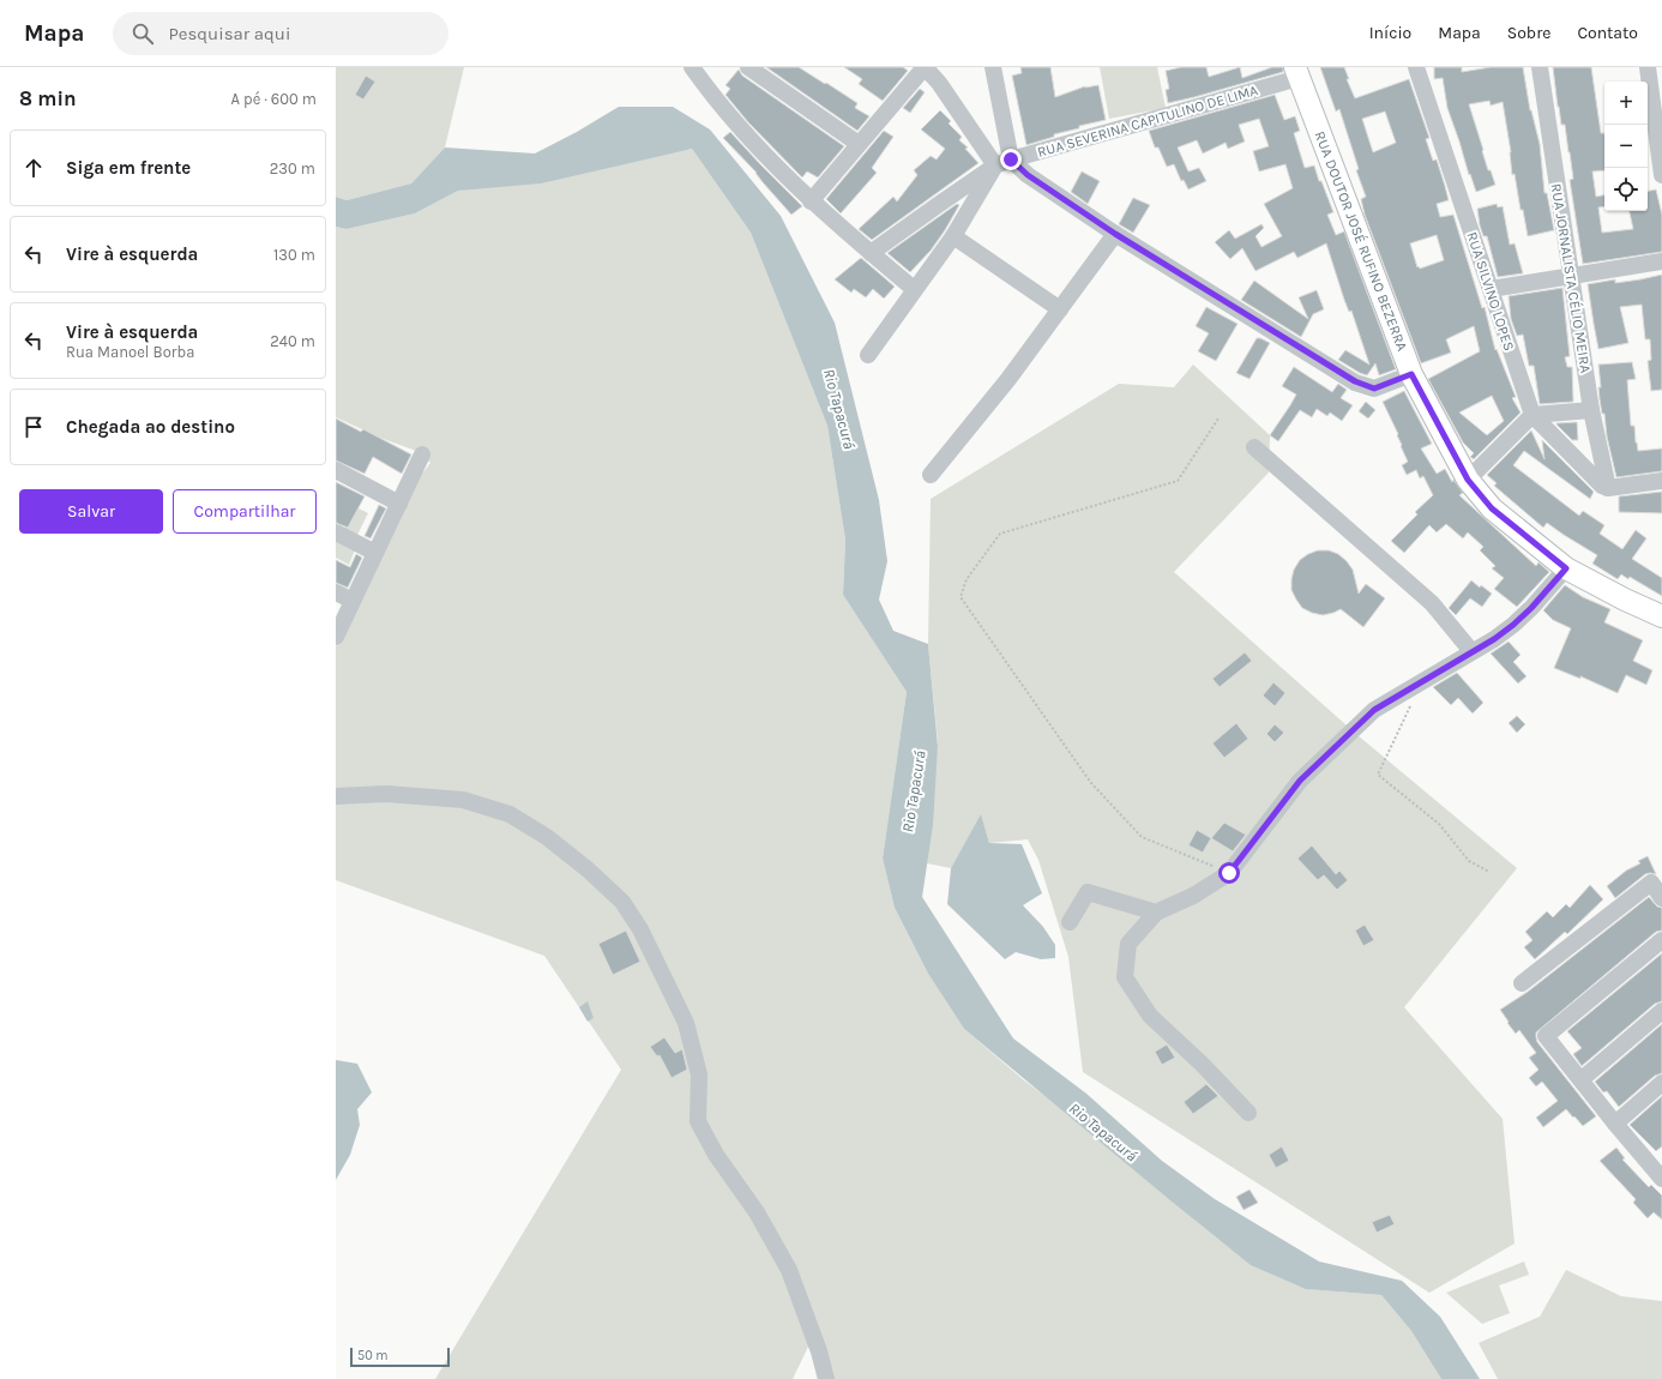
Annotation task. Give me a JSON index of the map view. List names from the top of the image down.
{
  "streets": {
    "main road": ["RUA DOUTOR JOSÉ RUFINO BEZERRA"],
    "street": ["RUA SEVERINA CAPITULINO DE LIMA", "RUA JORNALISTA CÉLIO MEIRA", "RUA SILVINO LOPES"]
  },
  "crossings": [
    ["RUA SEVERINA CAPITULINO DE LIMA", "RUA DOUTOR JOSÉ RUFINO BEZERRA"],
    ["RUA JORNALISTA CÉLIO MEIRA", "RUA SILVINO LOPES"]
  ],
  "water": ["Rio Tapacurá"],
  "scale_bar": "50 m",
  "page": {
    "header": "Mapa",
    "search": "Pesquisar aqui",
    "nav": [
      "Início",
      "Mapa",
      "Sobre",
      "Contato"
    ],
    "heading": ["8 min", "A pé · 600 m"],
    "map_buttons": ["+", "−"],
    "list": [
      ["Siga em frente", "230 m"],
      ["Vire à esquerda", "130 m"],
      ["Vire à esquerda", "Rua Manoel Borba", "240 m"],
      "Chegada ao destino"
    ],
    "buttons": ["Salvar", "Compartilhar"],
    "scale": "50 m"
  }
}
